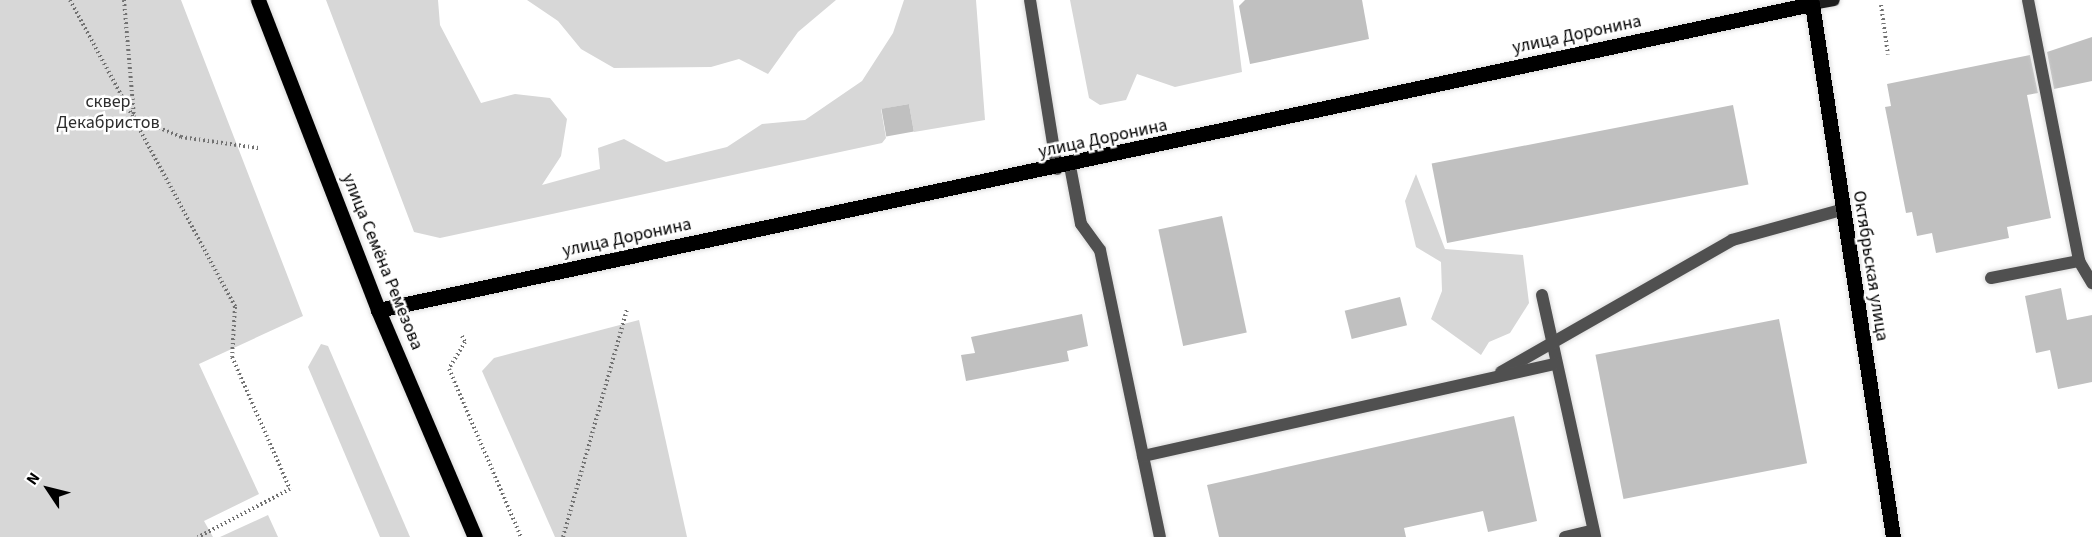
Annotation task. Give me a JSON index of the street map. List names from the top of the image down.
{
  "streets": {
    "main road": ["улица Доронина", "улица Семёна Ремезова", "Октябрьская улица"]
  },
  "crossings": [
    ["улица Доронина", "улица Семёна Ремезова"],
    ["улица Доронина", "Октябрьская улица"]
  ],
  "parks": ["сквер Декабристов"],
  "north": "top left"
}
